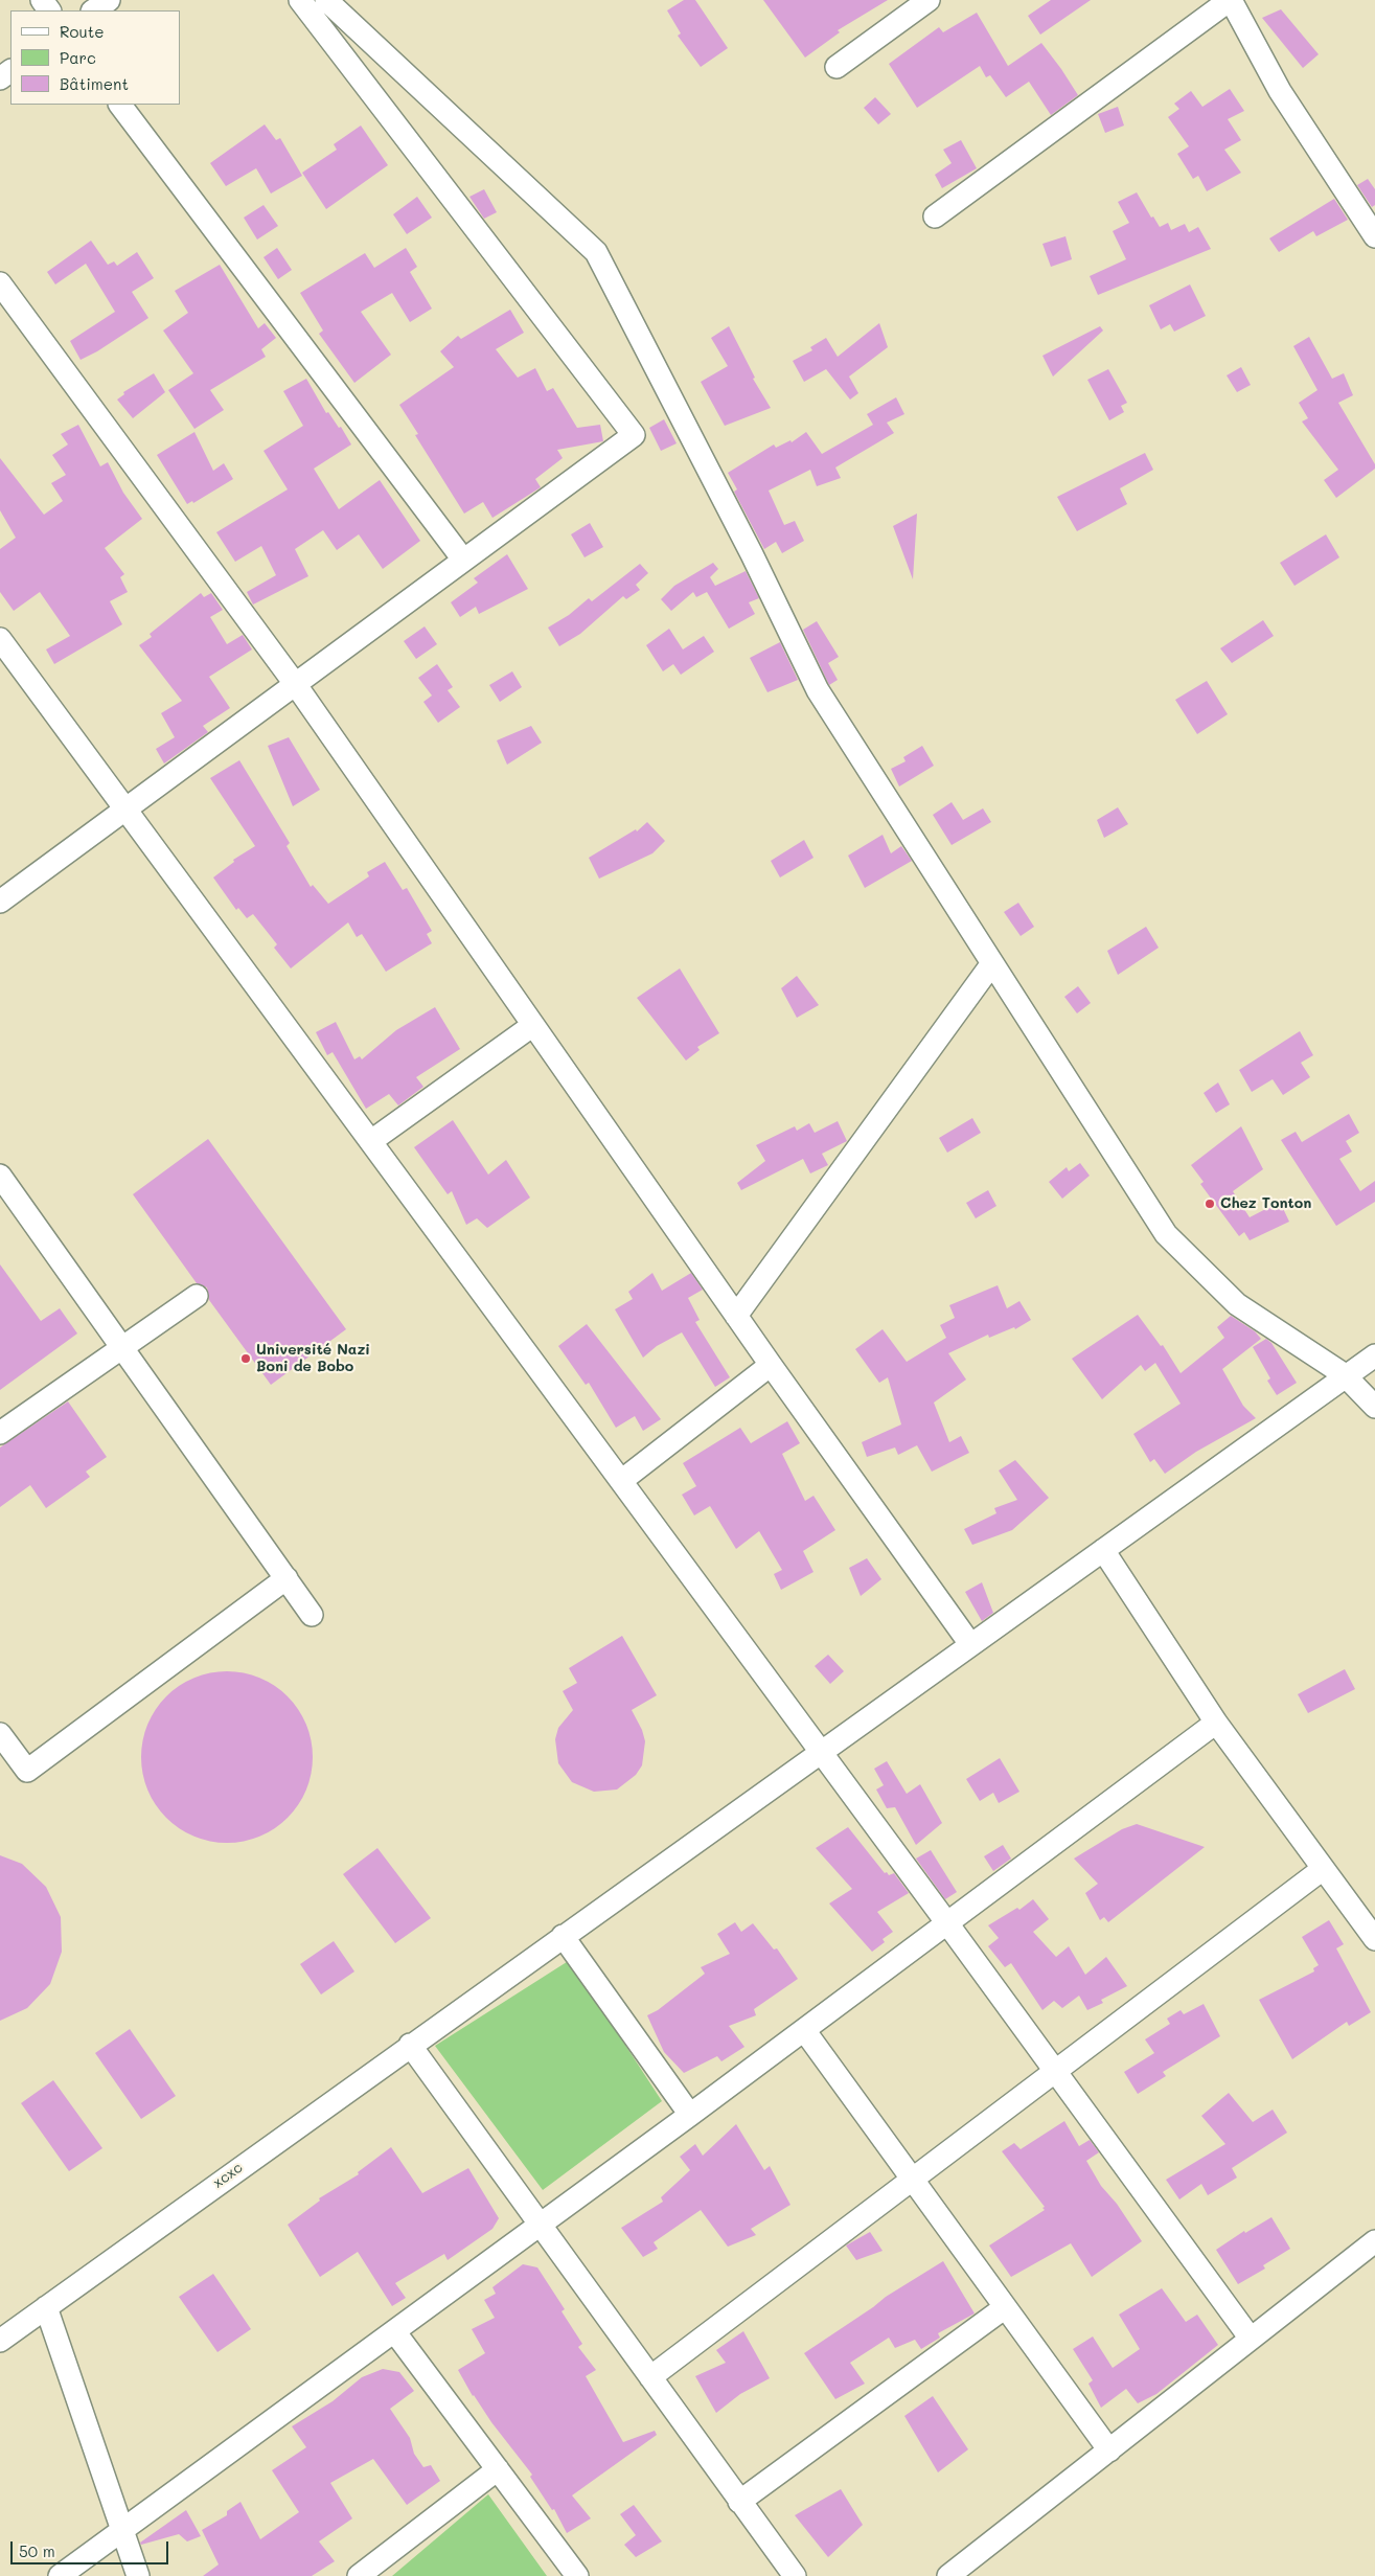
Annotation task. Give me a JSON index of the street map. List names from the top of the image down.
{
  "streets": {
    "street": ["xcxc"]
  },
  "places": ["Chez Tonton", "Université Nazi Boni de Bobo"],
  "legend": ["Route", "Parc", "Bâtiment"],
  "scale_bar": "50 m"
}
